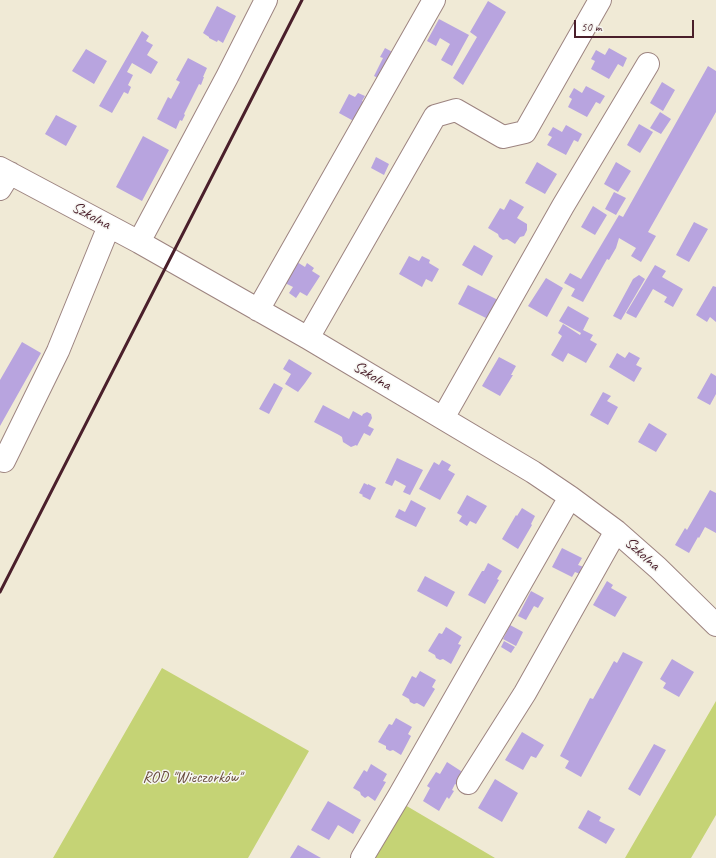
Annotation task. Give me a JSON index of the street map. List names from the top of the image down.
{
  "streets": {
    "street": ["Szkolna"]
  },
  "parks": ["ROD \"Wieczorków\""],
  "scale_bar": "50 m"
}
